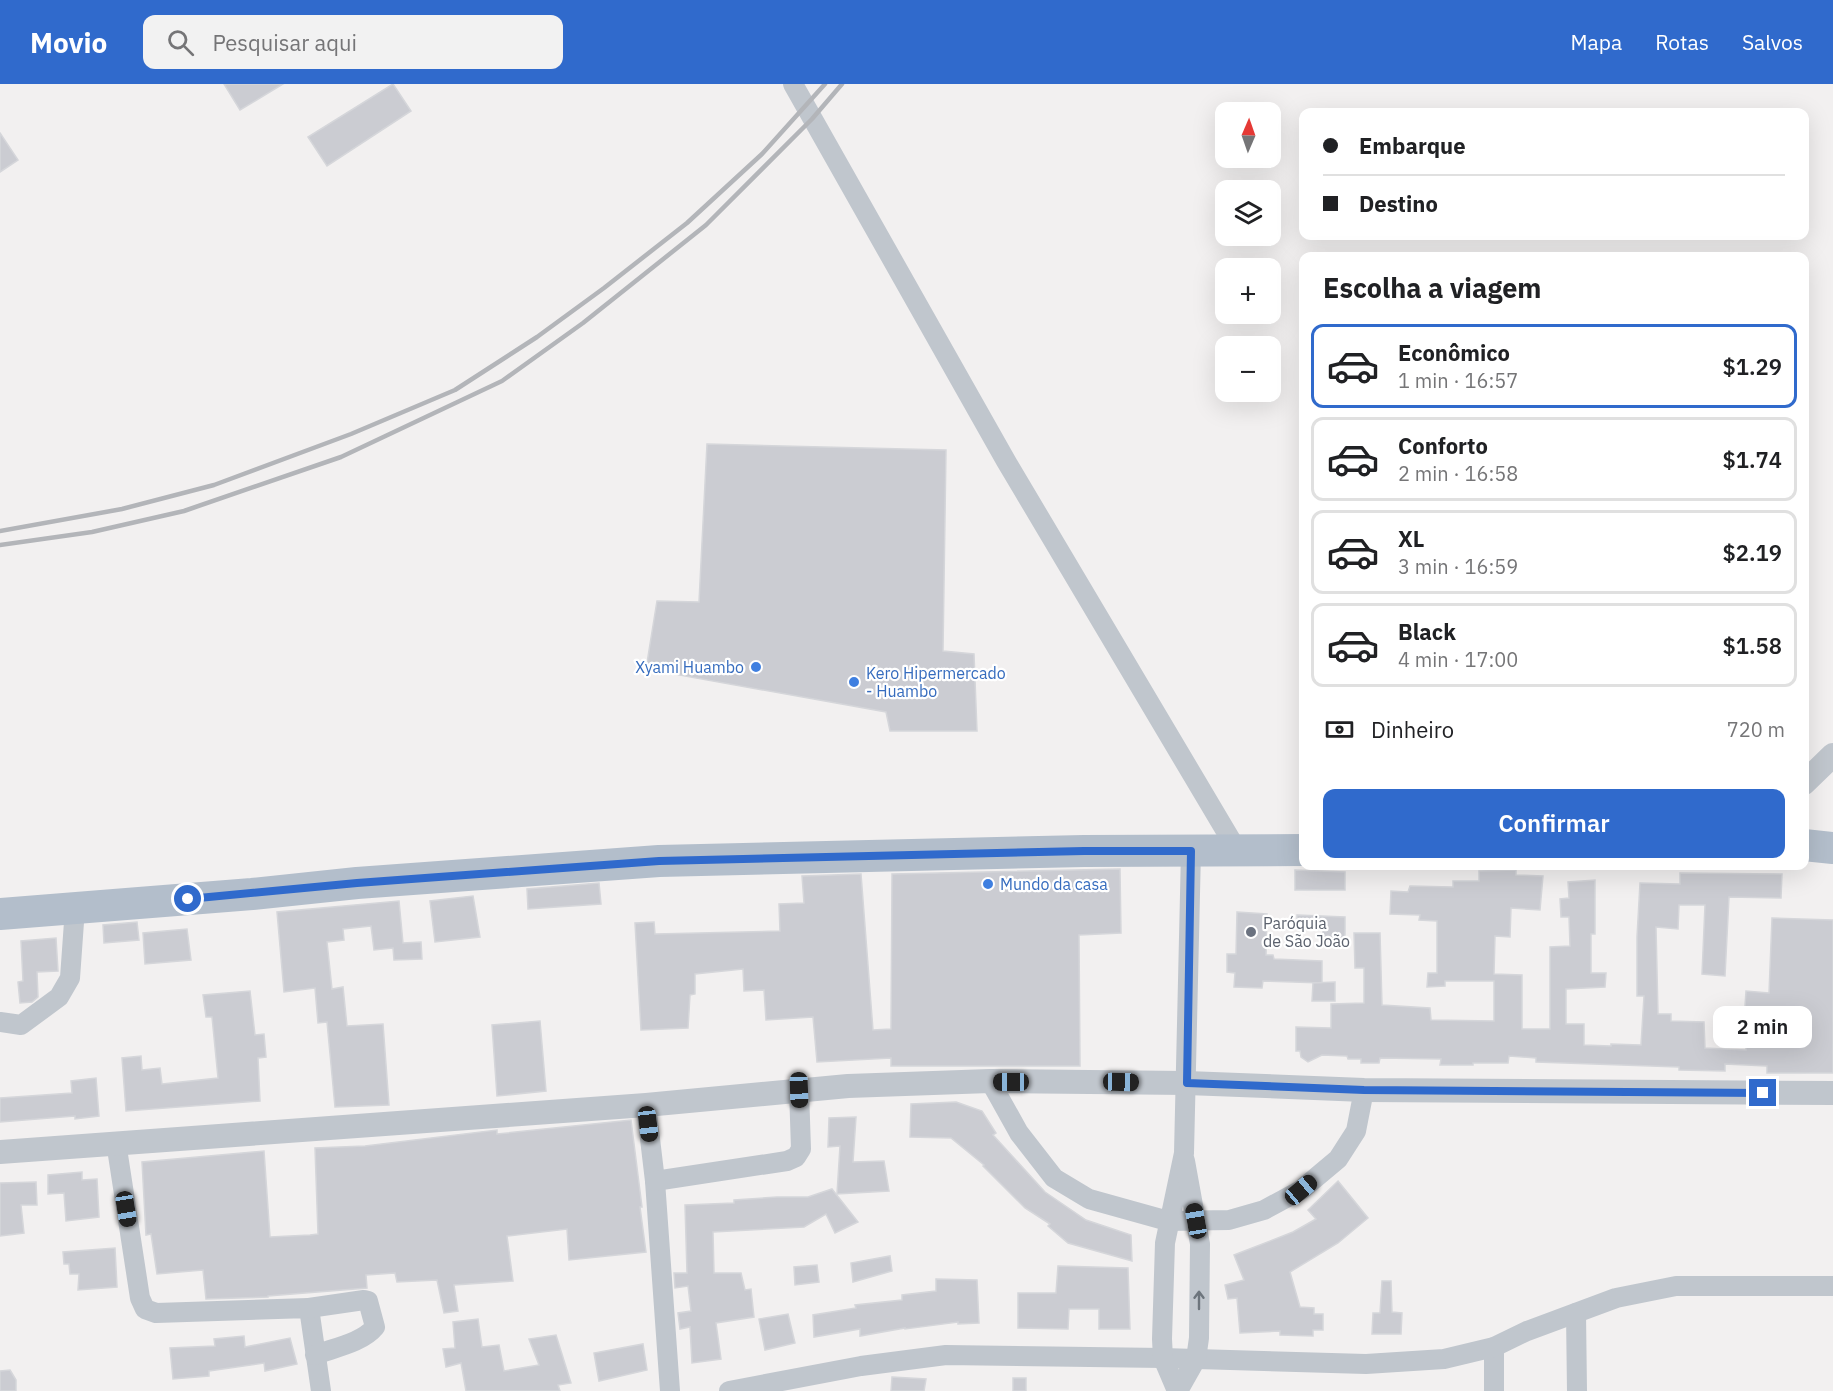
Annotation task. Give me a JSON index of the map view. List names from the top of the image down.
{
  "places": [
    "Xyami Huambo",
    "Kero Hipermercado - Huambo",
    "Mundo da casa",
    "Paróquia de São João"
  ],
  "north": "top",
  "page": {
    "header": "Movio",
    "search": "Pesquisar aqui",
    "nav": ["Mapa", "Rotas", "Salvos"],
    "map_buttons": ["+", "−"],
    "banner": ["Embarque", "Destino"],
    "heading": "Escolha a viagem",
    "list": [
      {
        "name": "Econômico",
        "note": "1 min · 16:57",
        "value": "$1.29"
      },
      {
        "name": "Conforto",
        "note": "2 min · 16:58",
        "value": "$1.74"
      },
      {
        "name": "XL",
        "note": "3 min · 16:59",
        "value": "$2.19"
      },
      {
        "name": "Black",
        "note": "4 min · 17:00",
        "value": "$1.58"
      }
    ],
    "pay": ["Dinheiro", "720 m"],
    "buttons": "Confirmar",
    "bubble": "2 min"
  }
}
